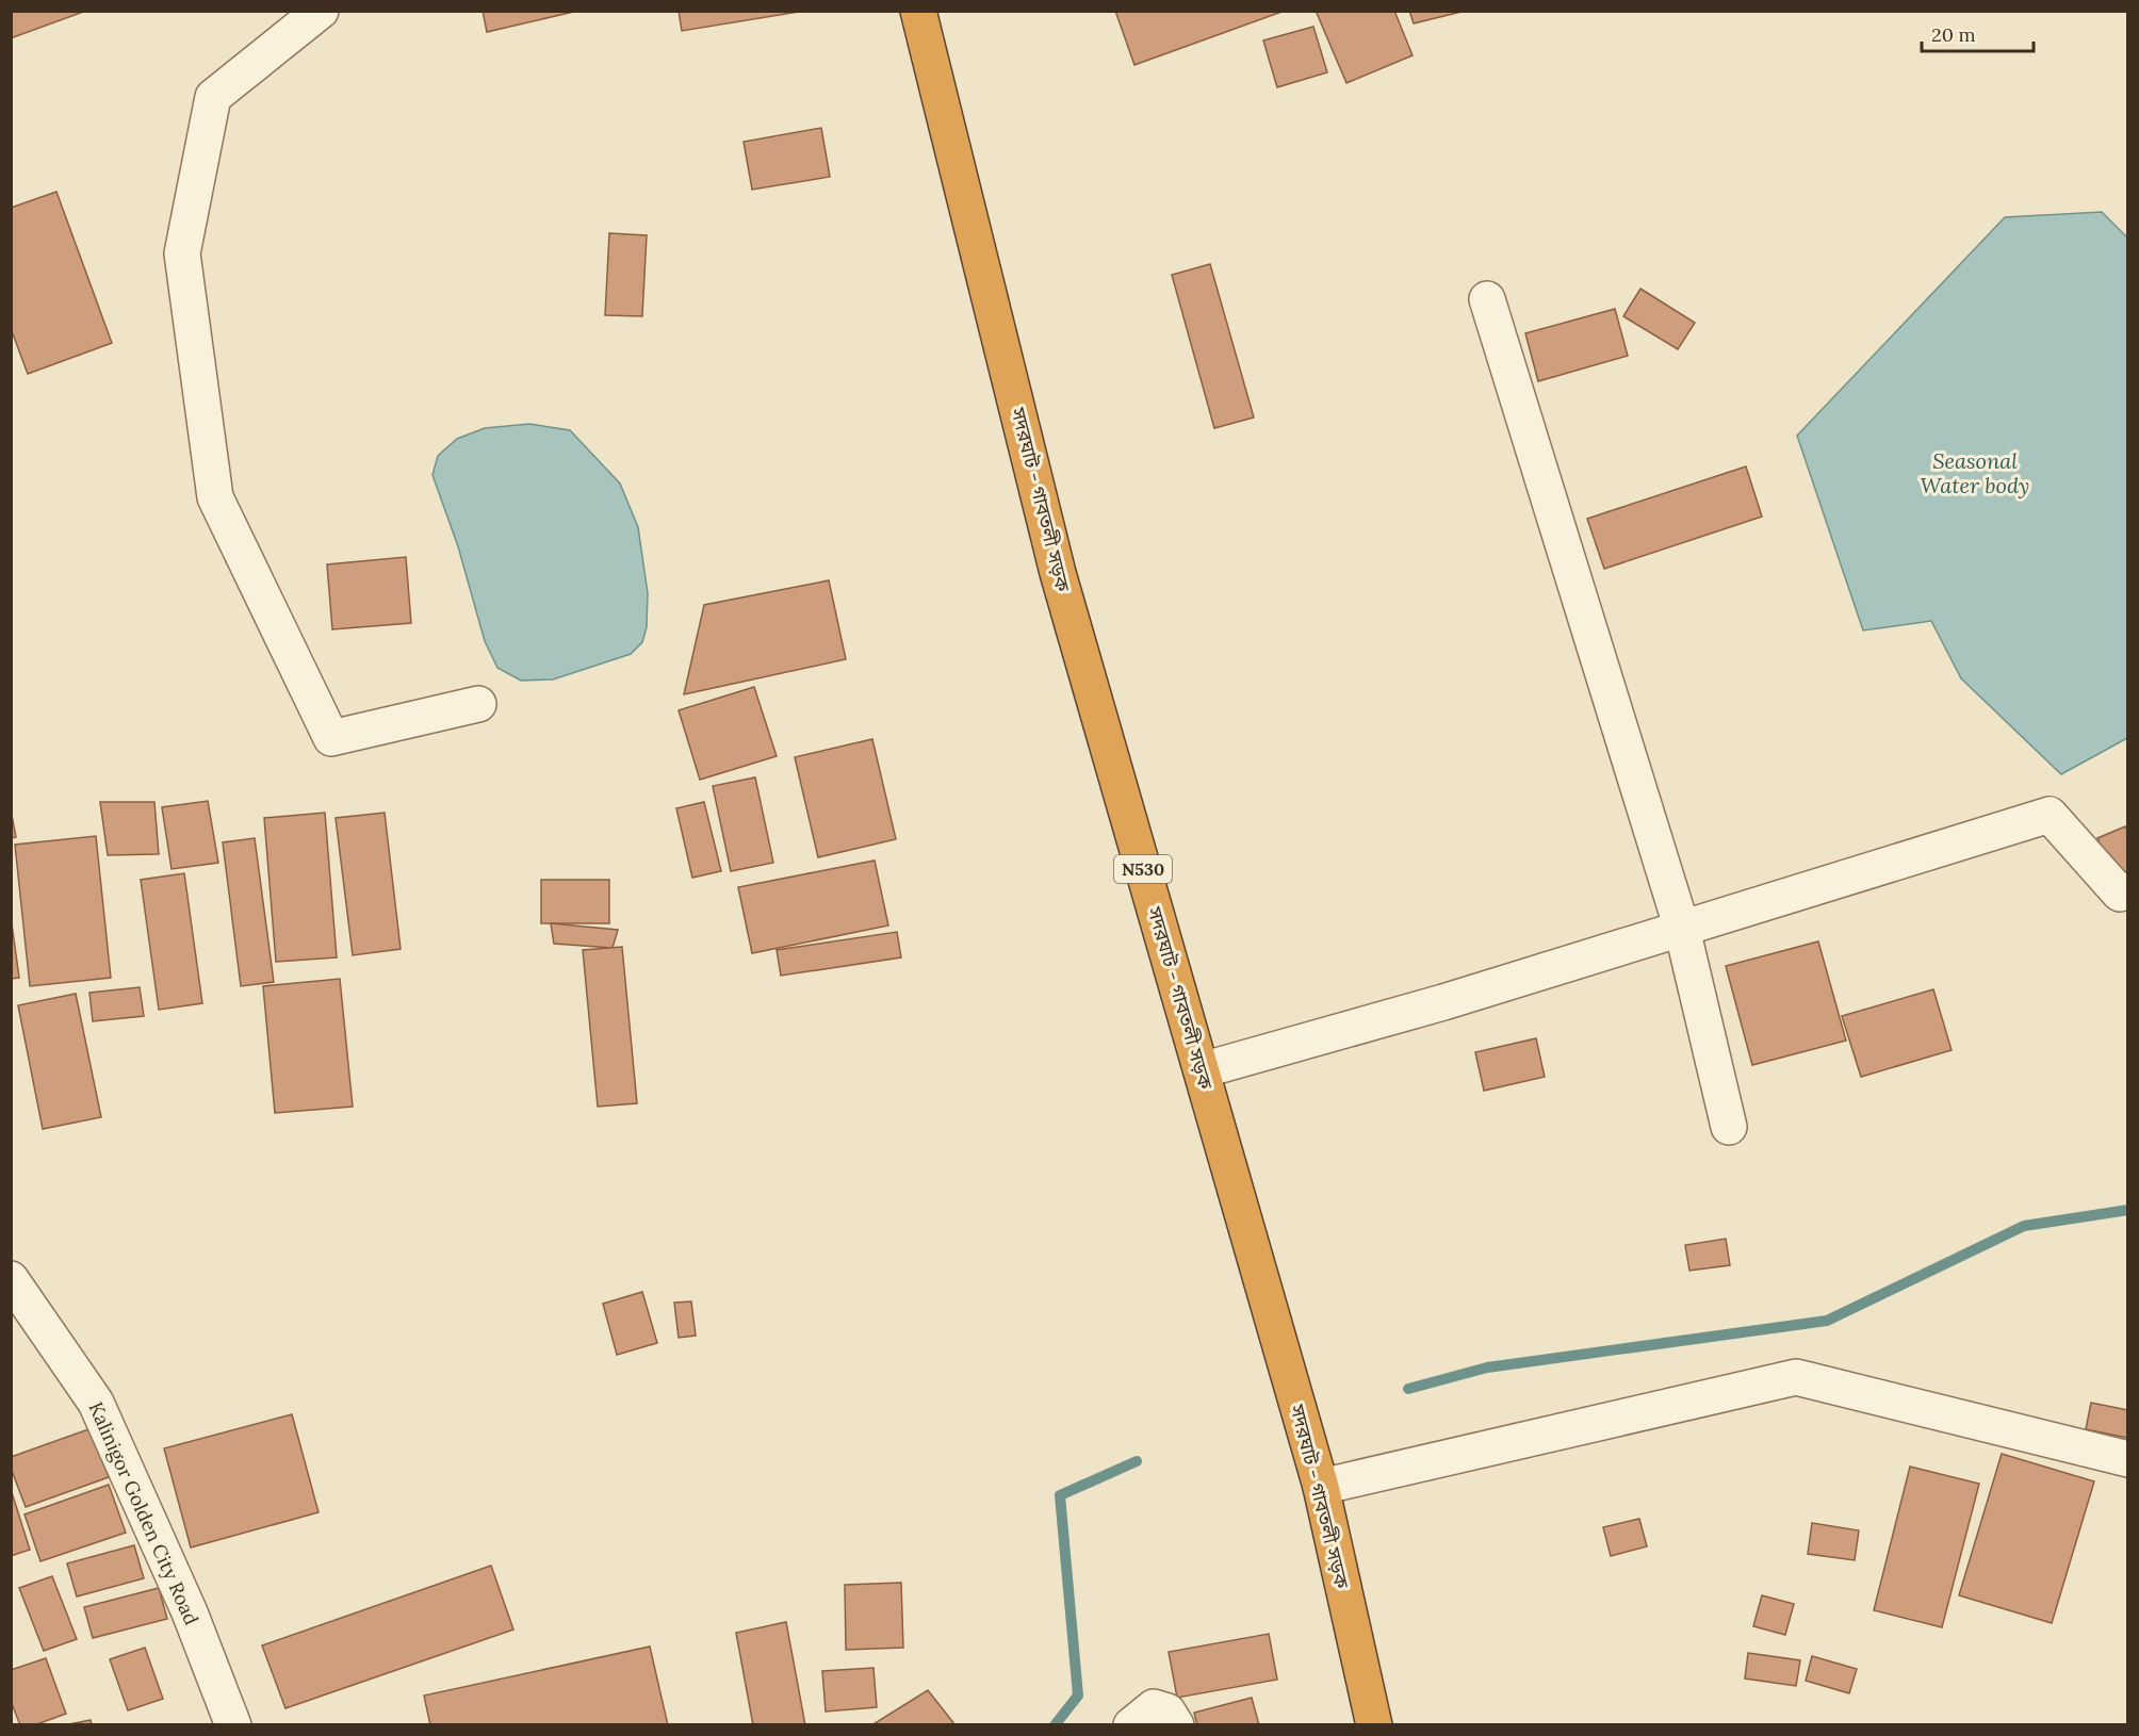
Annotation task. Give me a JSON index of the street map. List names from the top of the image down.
{
  "streets": {
    "highway": ["সদরঘাট - গাবতলী সড়ক", "N530"],
    "street": ["Kalinigor Golden City Road"]
  },
  "water": ["Seasonal Water body"],
  "scale_bar": "20 m"
}
